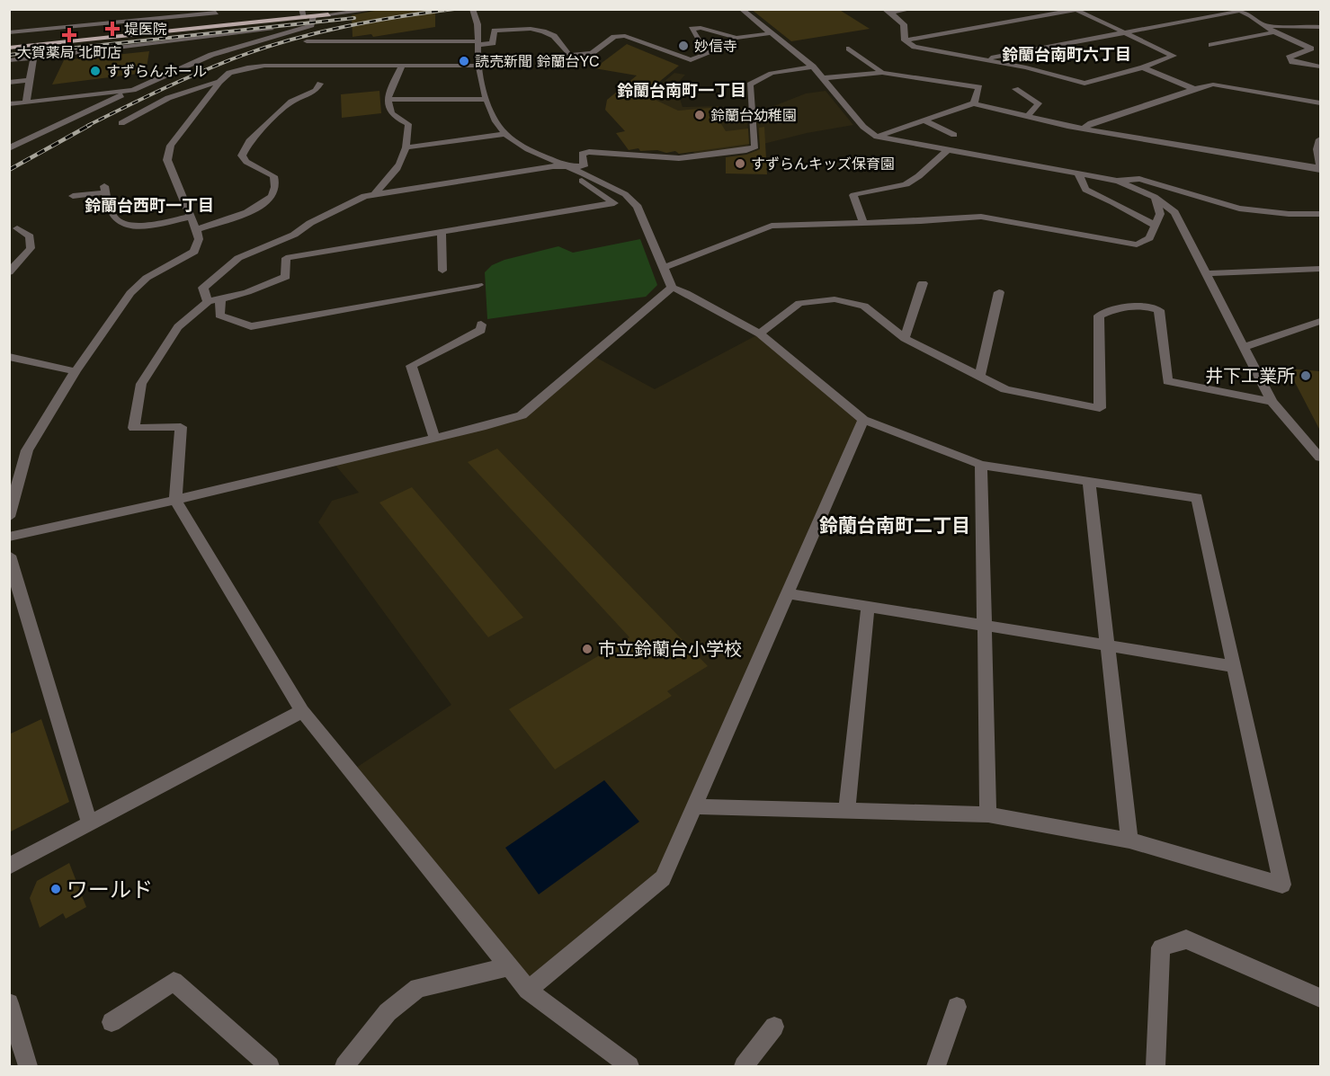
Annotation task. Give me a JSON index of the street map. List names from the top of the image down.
{
  "districts": [
    "鈴蘭台南町六丁目",
    "鈴蘭台南町一丁目",
    "鈴蘭台西町一丁目",
    "鈴蘭台南町二丁目"
  ],
  "places": {
    "health": ["堤医院", "大賀薬局 北町店"],
    "other": [
      "妙信寺",
      "読売新聞 鈴蘭台YC",
      "すずらんホール",
      "鈴蘭台幼稚園",
      "すずらんキッズ保育園",
      "井下工業所",
      "市立鈴蘭台小学校",
      "ワールド"
    ]
  }
}
